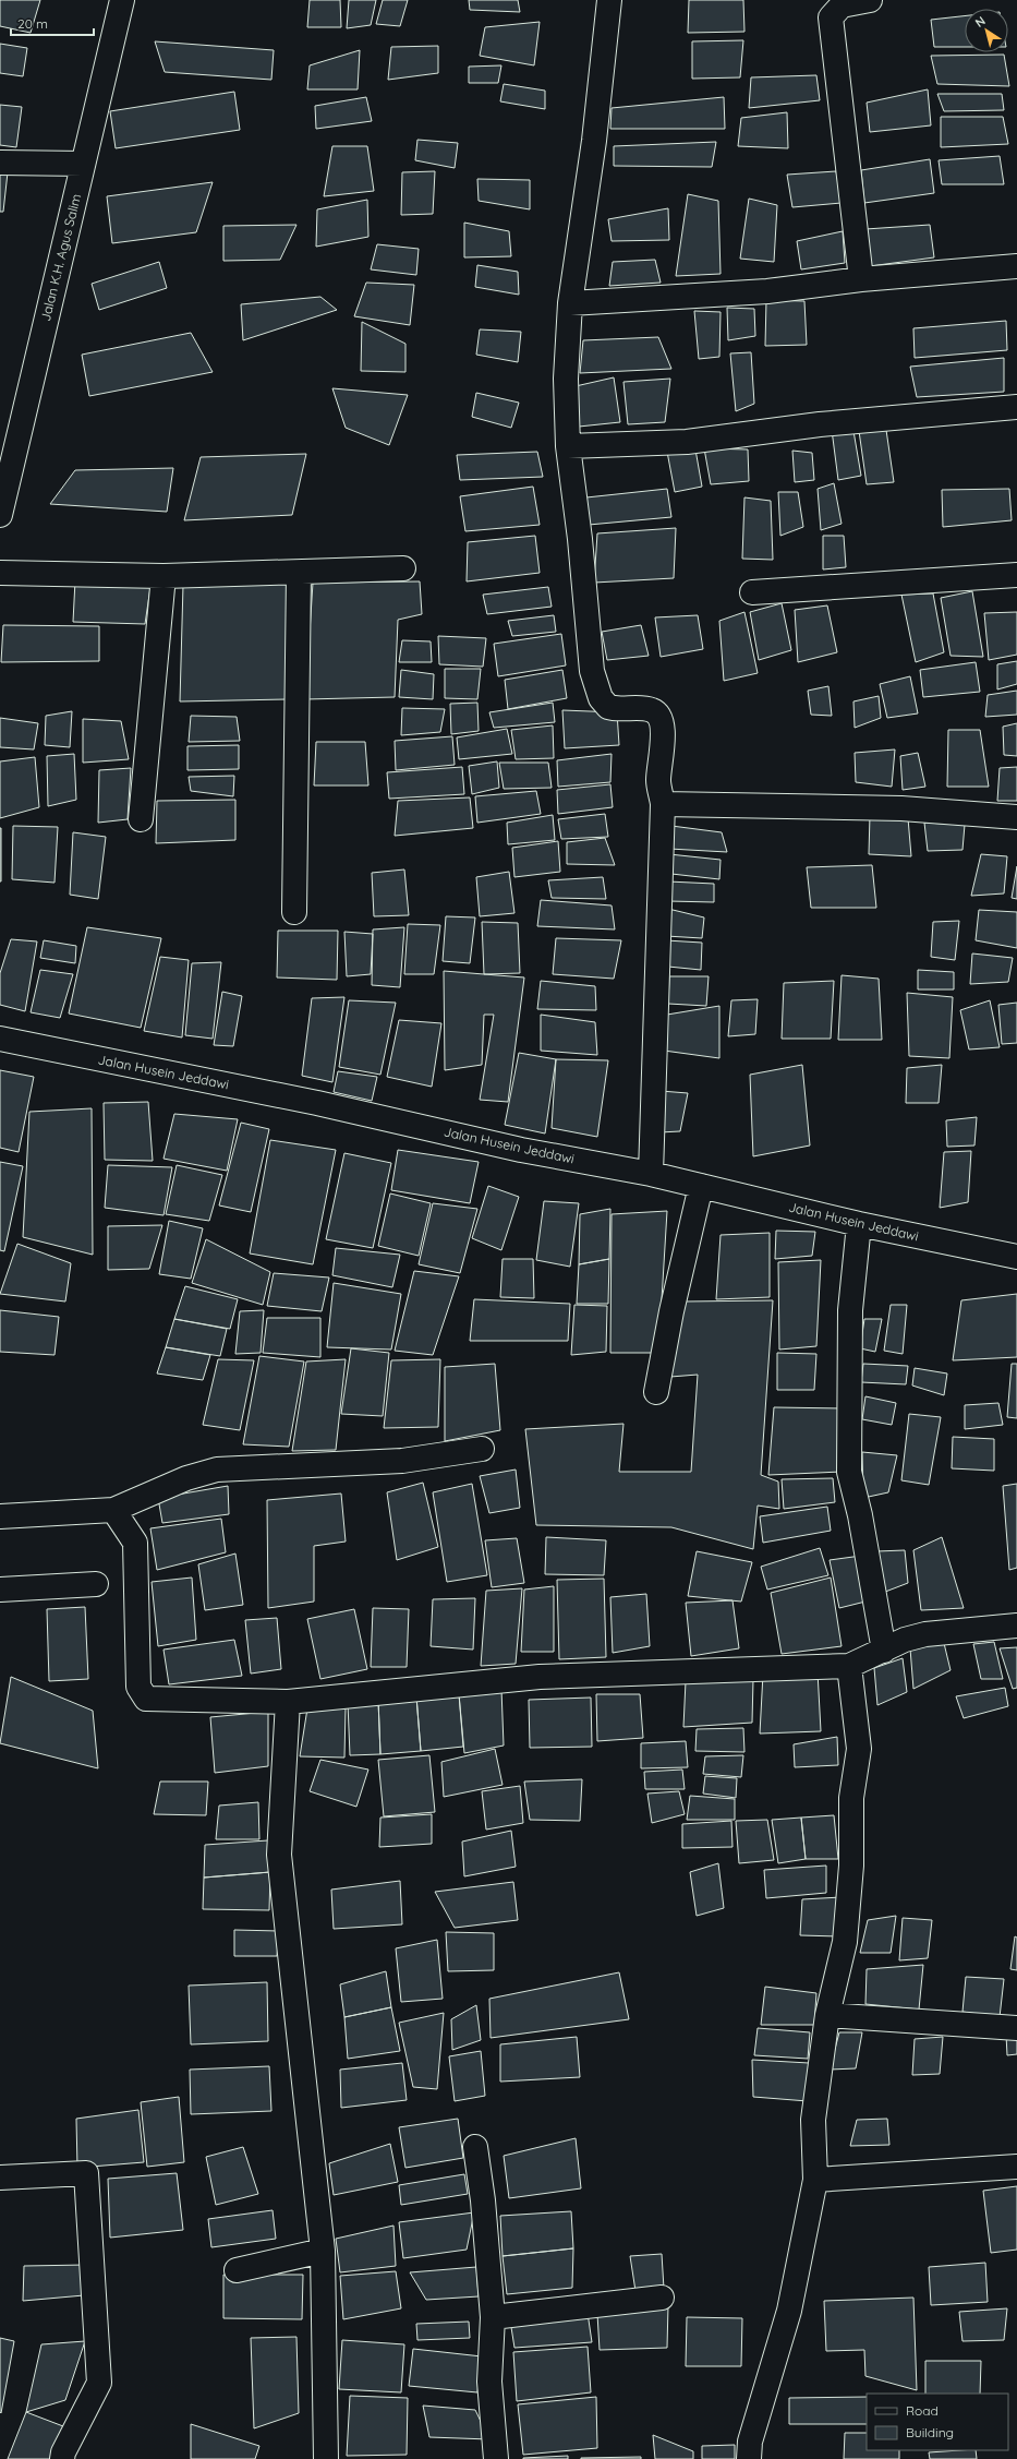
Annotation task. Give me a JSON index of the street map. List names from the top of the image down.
{
  "streets": {
    "street": ["Jalan K.H. Agus Salim", "Jalan Husein Jeddawi"]
  },
  "legend": ["Road", "Building"],
  "scale_bar": "20 m",
  "north": "top left"
}
